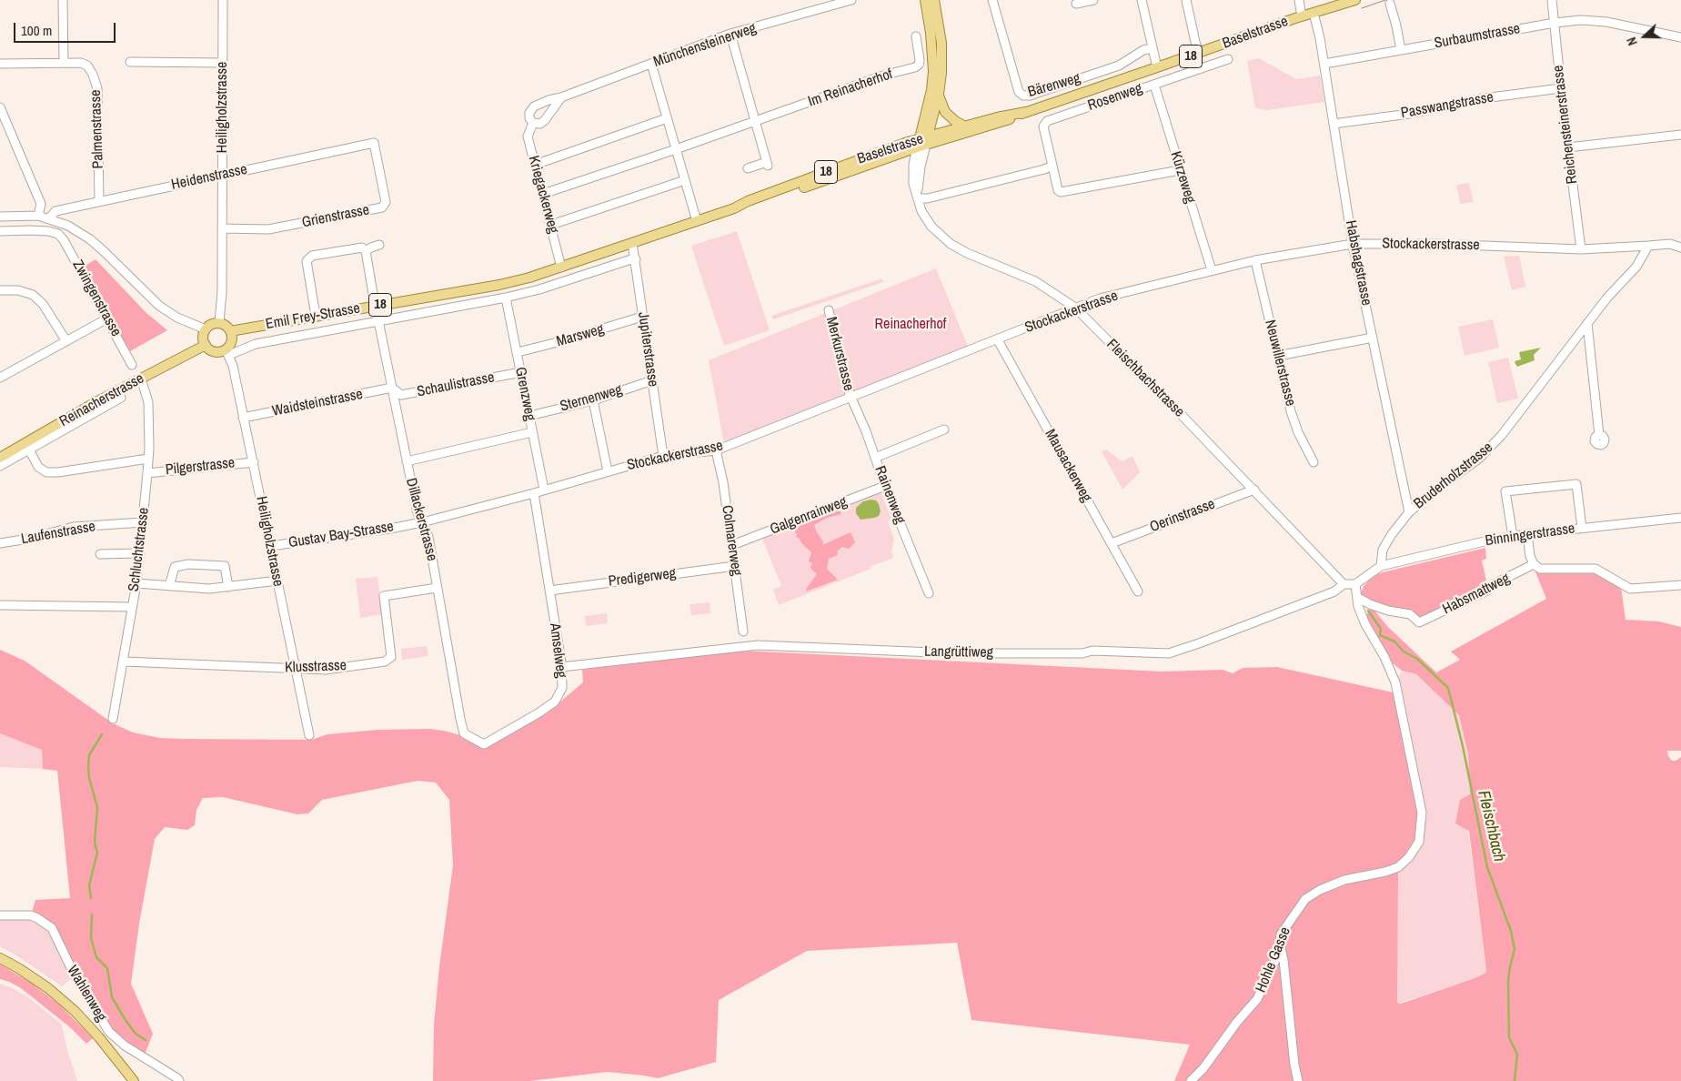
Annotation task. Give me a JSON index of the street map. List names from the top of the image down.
{
  "streets": {
    "main road": [
      "Baselstrasse",
      "18",
      "Emil Frey-Strasse",
      "Reinacherstrasse"
    ],
    "street": [
      "Surbaumstrasse",
      "Münchensteinerweg",
      "Bärenweg",
      "Im Reinacherhof",
      "Rosenweg",
      "Passwangstrasse",
      "Heiligholzstrasse",
      "Reichensteinerstrasse",
      "Palmenstrasse",
      "Heidenstrasse",
      "Kürzeweg",
      "Kriegackerweg",
      "Grienstrasse",
      "Stockackerstrasse",
      "Habshagstrasse",
      "Zwingenstrasse",
      "Marsweg",
      "Jupiterstrasse",
      "Merkurstrasse",
      "Neuwillerstrasse",
      "Fleischbachstrasse",
      "Schaulistrasse",
      "Grenzweg",
      "Sternenweg",
      "Waidsteinstrasse",
      "Mausackerweg",
      "Pilgerstrasse",
      "Bruderholzstrasse",
      "Rainenweg",
      "Galgenrainweg",
      "Oerinstrasse",
      "Dillackerstrasse",
      "Laufenstrasse",
      "Gustav Bay-Strasse",
      "Binningerstrasse",
      "Colmarerweg",
      "Schluchtstrasse",
      "Predigerweg",
      "Habsmattweg",
      "Amselweg",
      "Langrüttiweg",
      "Klusstrasse",
      "Hohle Gasse",
      "Wahlenweg"
    ]
  },
  "crossings": [
    ["Baselstrasse", "Kriegackerweg"],
    ["Baselstrasse", "Habshagstrasse"],
    ["Baselstrasse", "Emil Frey-Strasse"],
    ["Baselstrasse", "Jupiterstrasse"],
    ["Baselstrasse", "Fleischbachstrasse"],
    ["Surbaumstrasse", "Reichensteinerstrasse"],
    ["Surbaumstrasse", "Habshagstrasse"],
    ["Münchensteinerweg", "Kriegackerweg"],
    ["Im Reinacherhof", "Kriegackerweg"],
    ["Rosenweg", "Kürzeweg"],
    ["Passwangstrasse", "Reichensteinerstrasse"],
    ["Passwangstrasse", "Habshagstrasse"],
    ["Heiligholzstrasse", "Heidenstrasse"],
    ["Heiligholzstrasse", "Grienstrasse"],
    ["Heiligholzstrasse", "Emil Frey-Strasse"],
    ["Heiligholzstrasse", "Reinacherstrasse"],
    ["Heiligholzstrasse", "Waidsteinstrasse"],
    ["Heiligholzstrasse", "Pilgerstrasse"],
    ["Heiligholzstrasse", "Gustav Bay-Strasse"],
    ["Heiligholzstrasse", "Klusstrasse"],
    ["Reichensteinerstrasse", "Stockackerstrasse"],
    ["Palmenstrasse", "Heidenstrasse"],
    ["Heidenstrasse", "Grienstrasse"],
    ["Kürzeweg", "Stockackerstrasse"],
    ["Stockackerstrasse", "Habshagstrasse"],
    ["Stockackerstrasse", "Jupiterstrasse"],
    ["Stockackerstrasse", "Merkurstrasse"],
    ["Stockackerstrasse", "Neuwillerstrasse"],
    ["Stockackerstrasse", "Fleischbachstrasse"],
    ["Stockackerstrasse", "Grenzweg"],
    ["Stockackerstrasse", "Mausackerweg"],
    ["Stockackerstrasse", "Bruderholzstrasse"],
    ["Stockackerstrasse", "Rainenweg"],
    ["Stockackerstrasse", "Gustav Bay-Strasse"],
    ["Stockackerstrasse", "Colmarerweg"],
    ["Habshagstrasse", "Bruderholzstrasse"],
    ["Emil Frey-Strasse", "Reinacherstrasse"],
    ["Emil Frey-Strasse", "Dillackerstrasse"],
    ["Marsweg", "Jupiterstrasse"],
    ["Marsweg", "Grenzweg"],
    ["Jupiterstrasse", "Sternenweg"],
    ["Merkurstrasse", "Rainenweg"],
    ["Fleischbachstrasse", "Oerinstrasse"],
    ["Fleischbachstrasse", "Langrüttiweg"],
    ["Schaulistrasse", "Grenzweg"],
    ["Schaulistrasse", "Waidsteinstrasse"],
    ["Schaulistrasse", "Dillackerstrasse"],
    ["Grenzweg", "Sternenweg"],
    ["Grenzweg", "Gustav Bay-Strasse"],
    ["Reinacherstrasse", "Schluchtstrasse"],
    ["Waidsteinstrasse", "Dillackerstrasse"],
    ["Mausackerweg", "Oerinstrasse"],
    ["Pilgerstrasse", "Schluchtstrasse"],
    ["Bruderholzstrasse", "Binningerstrasse"],
    ["Rainenweg", "Galgenrainweg"],
    ["Galgenrainweg", "Colmarerweg"],
    ["Dillackerstrasse", "Gustav Bay-Strasse"],
    ["Dillackerstrasse", "Amselweg"],
    ["Dillackerstrasse", "Klusstrasse"],
    ["Laufenstrasse", "Schluchtstrasse"],
    ["Gustav Bay-Strasse", "Amselweg"],
    ["Colmarerweg", "Predigerweg"],
    ["Schluchtstrasse", "Klusstrasse"],
    ["Predigerweg", "Amselweg"],
    ["Habsmattweg", "Hohle Gasse"],
    ["Amselweg", "Langrüttiweg"]
  ],
  "water": ["Fleischbach"],
  "parks": ["Reinacherhof"],
  "scale_bar": "100 m",
  "north": "left"
}
